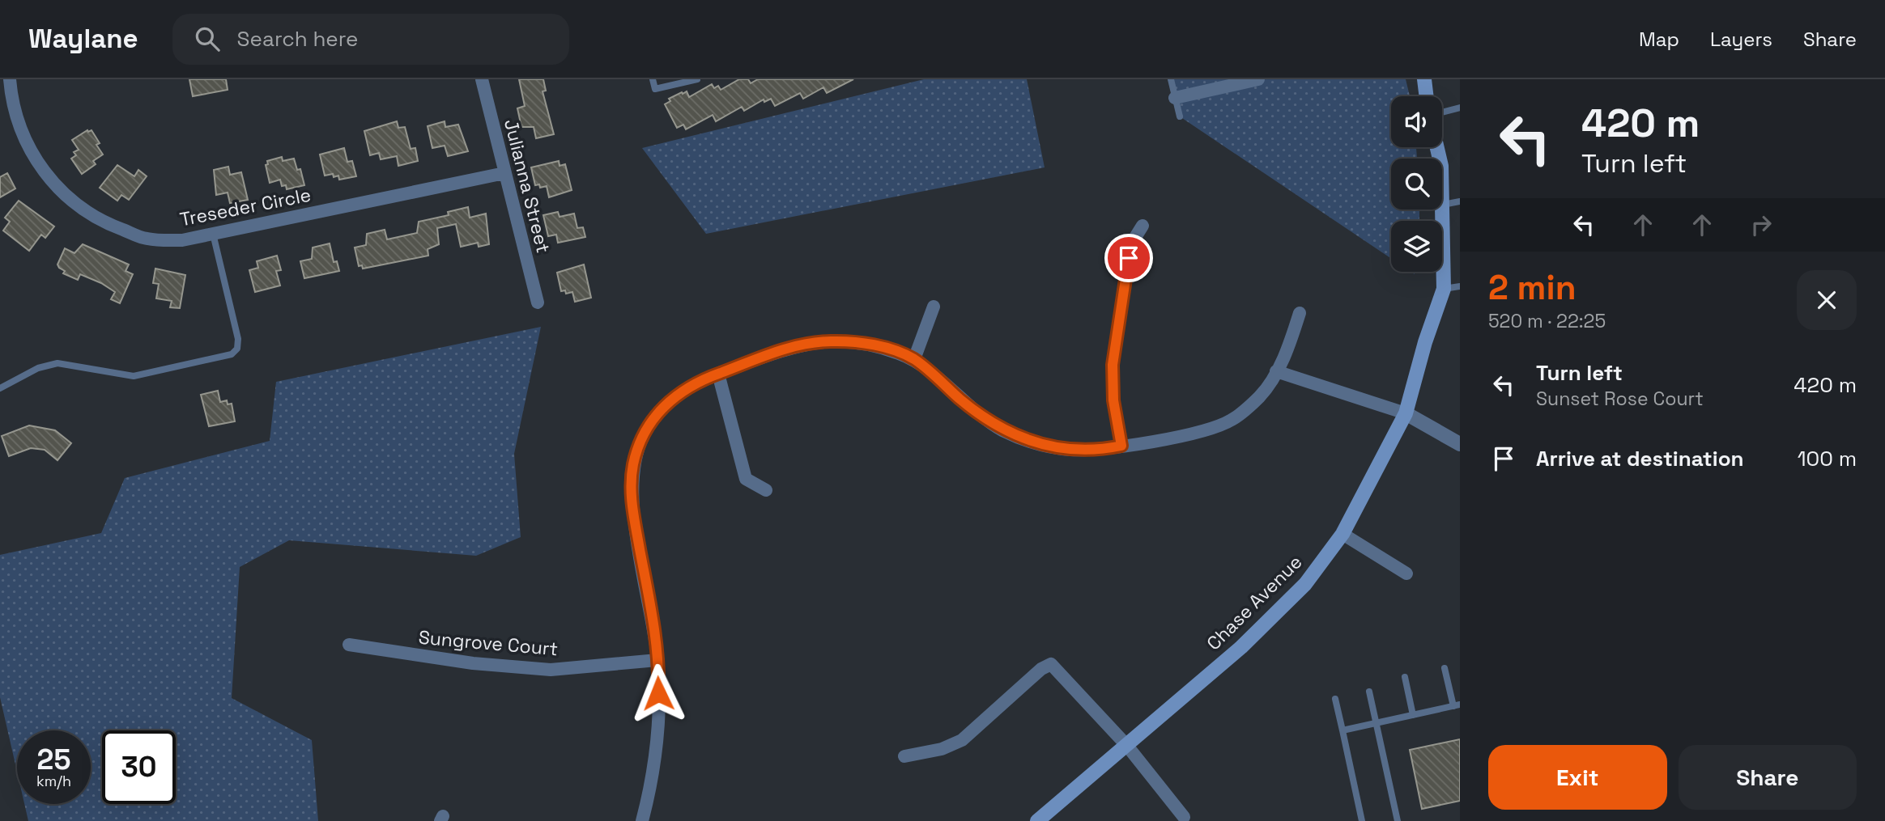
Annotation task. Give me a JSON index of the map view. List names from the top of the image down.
{
  "streets": {
    "main road": ["Chase Avenue"],
    "street": ["Julianna Street", "Treseder Circle", "Sungrove Court"]
  },
  "crossings": [
    ["Julianna Street", "Treseder Circle"]
  ],
  "page": {
    "header": "Waylane",
    "search": "Search here",
    "nav": ["Map", "Layers", "Share"],
    "turn": ["420 m", "Turn left"],
    "heading": ["2 min", "520 m · 22:25"],
    "list": [
      {
        "name": "Turn left",
        "note": "Sunset Rose Court",
        "value": "420 m"
      },
      {
        "name": "Arrive at destination",
        "value": "100 m"
      }
    ],
    "speed": "25 km/h",
    "limit": "30",
    "buttons": ["Exit", "Share"]
  }
}
